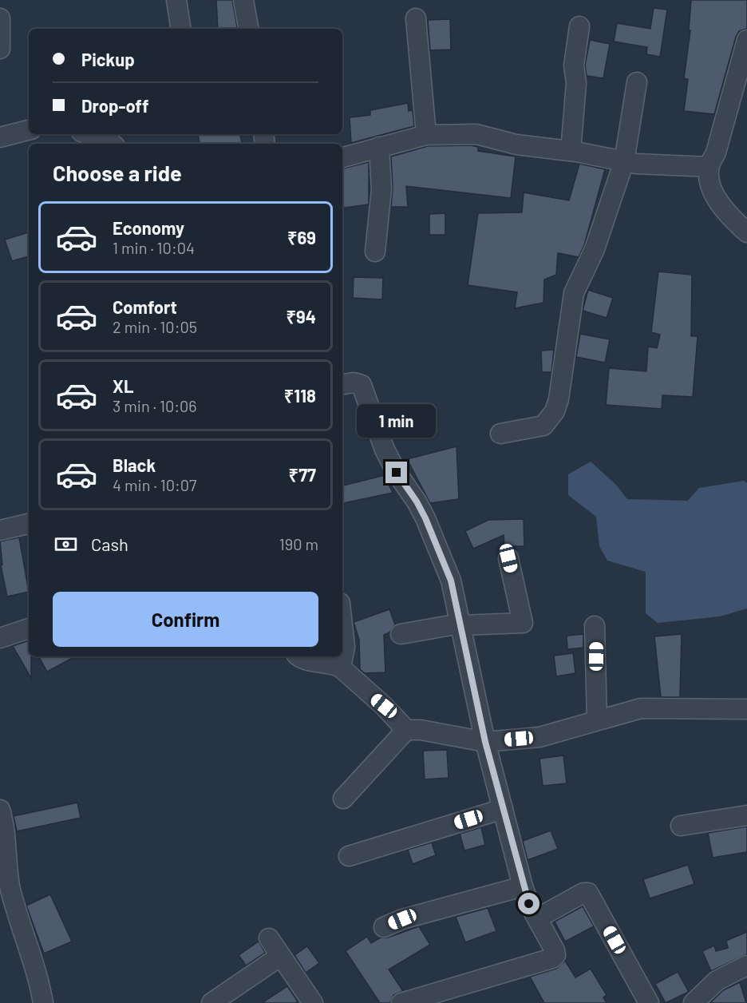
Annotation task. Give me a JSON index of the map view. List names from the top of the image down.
{
  "page": {
    "banner": ["Pickup", "Drop-off"],
    "heading": "Choose a ride",
    "list": [
      {
        "name": "Economy",
        "note": "1 min · 10:04",
        "value": "₹69"
      },
      {
        "name": "Comfort",
        "note": "2 min · 10:05",
        "value": "₹94"
      },
      {
        "name": "XL",
        "note": "3 min · 10:06",
        "value": "₹118"
      },
      {
        "name": "Black",
        "note": "4 min · 10:07",
        "value": "₹77"
      }
    ],
    "bubble": "1 min",
    "pay": ["Cash", "190 m"],
    "buttons": "Confirm"
  }
}
